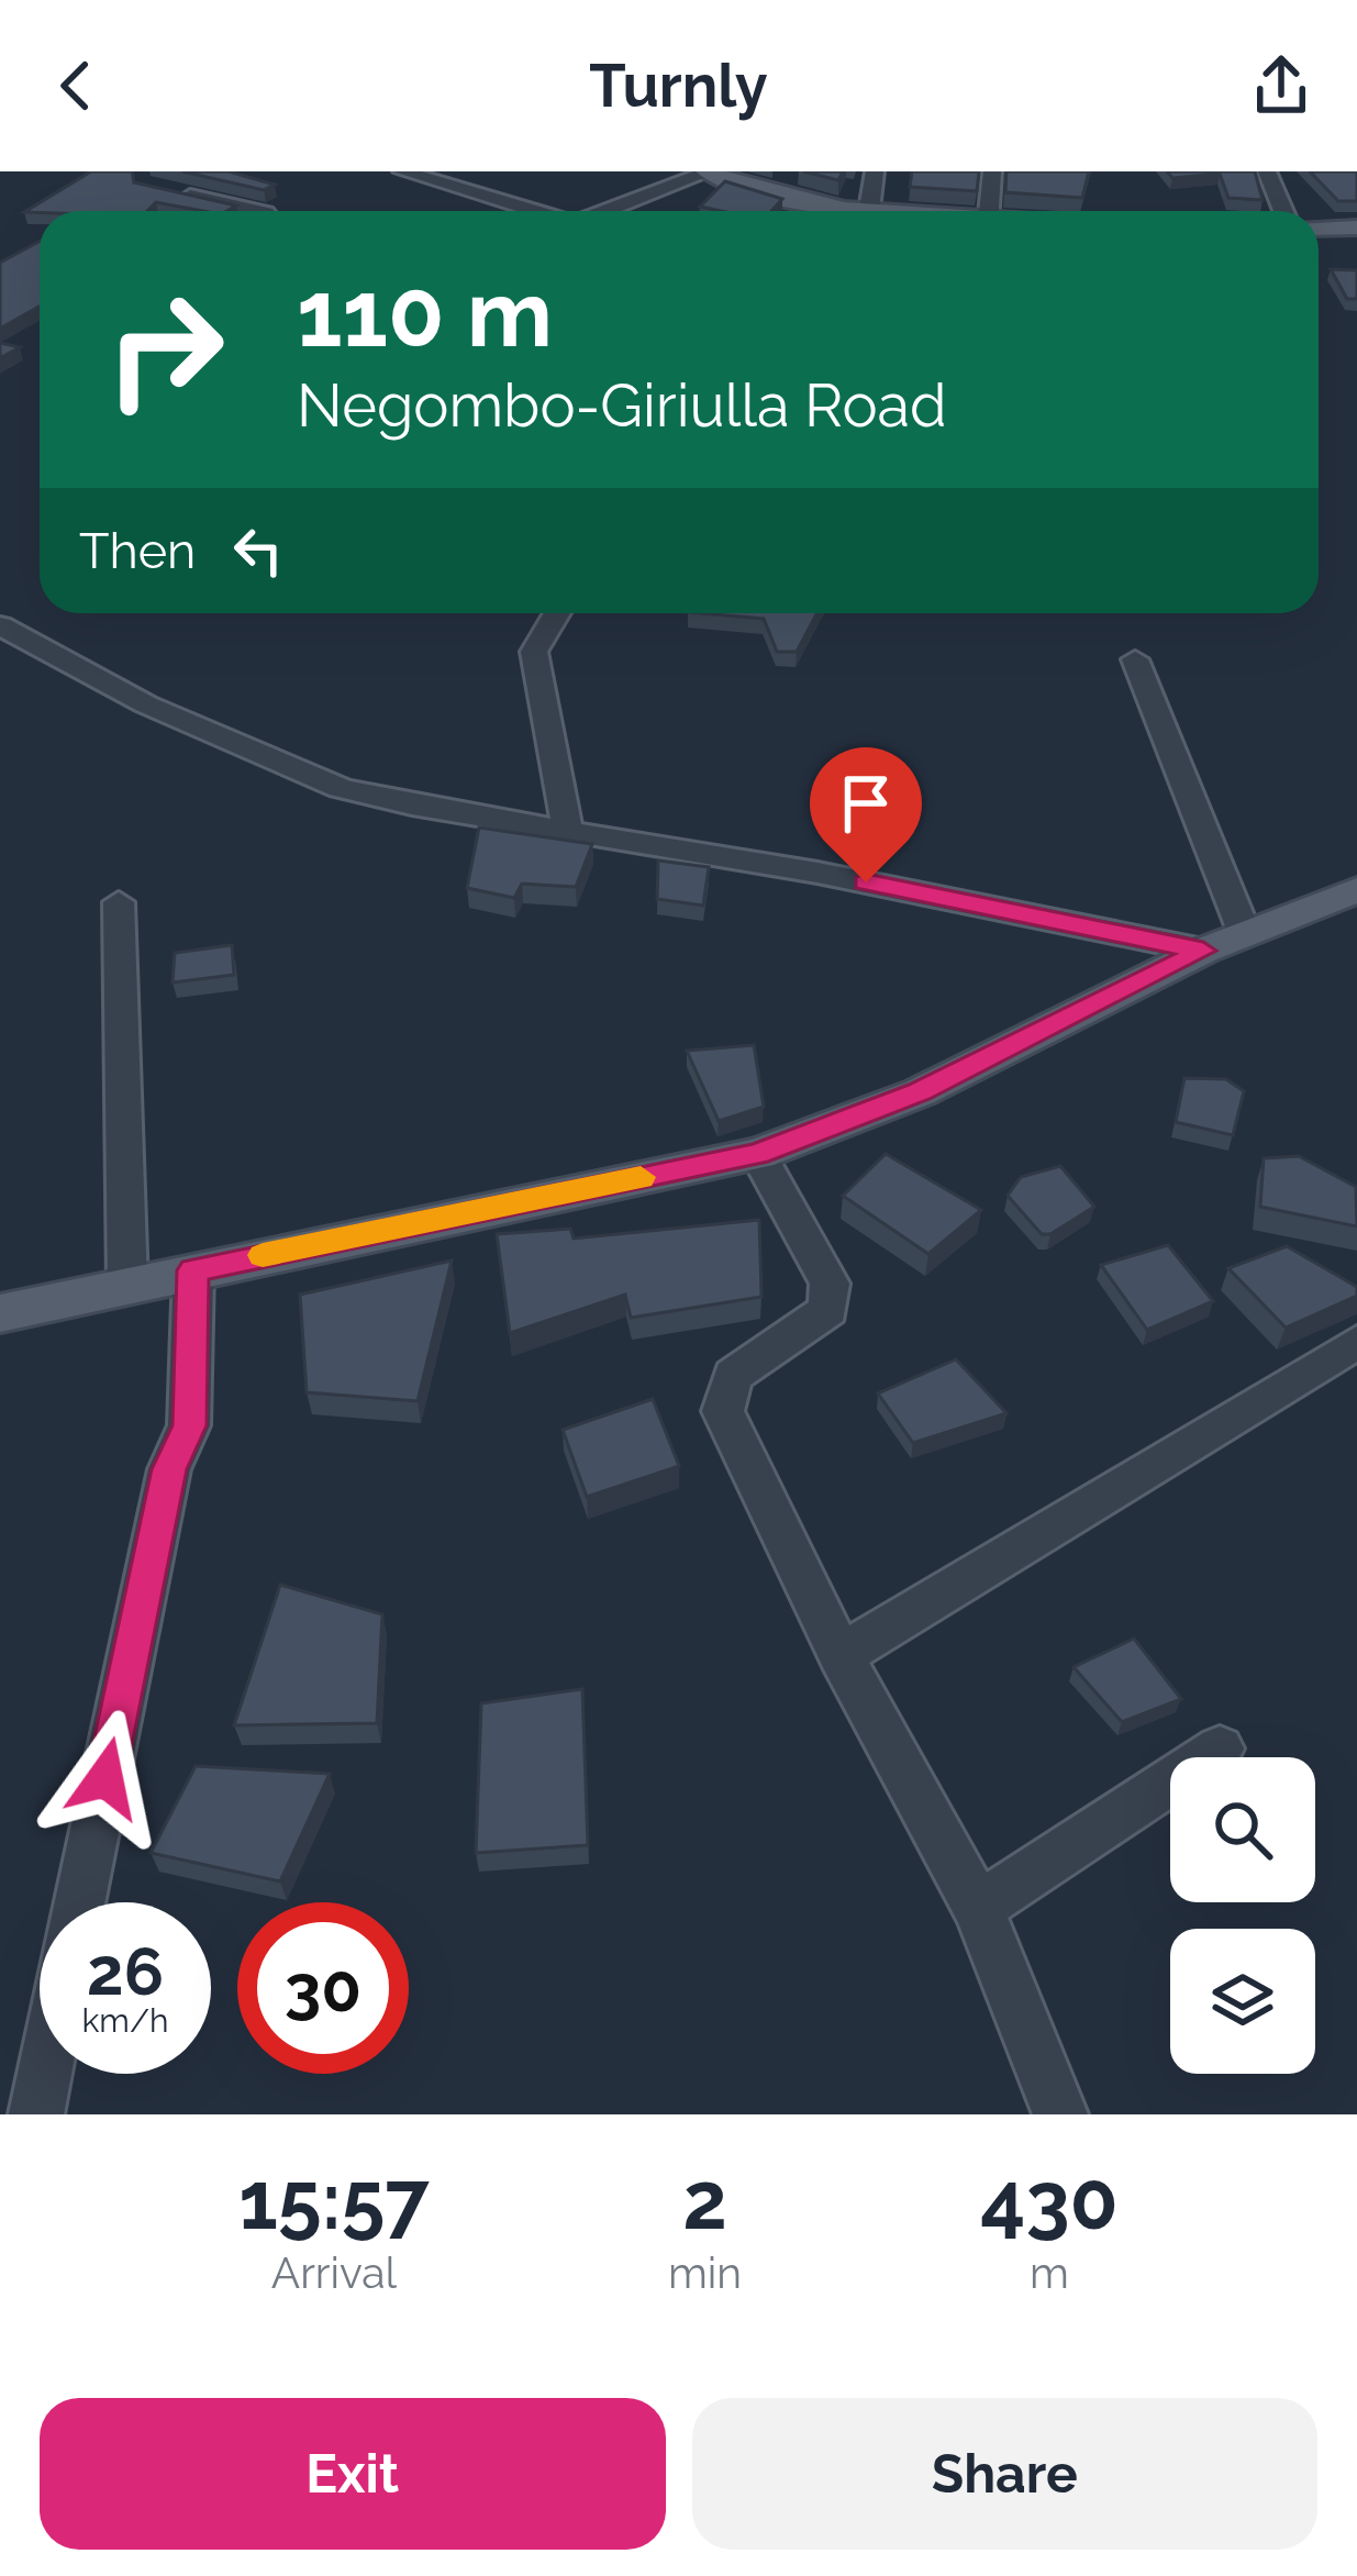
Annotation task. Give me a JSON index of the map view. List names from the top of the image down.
{
  "page": {
    "header": "Turnly",
    "turn": ["110 m", "Negombo-Giriulla Road"],
    "then": "Then",
    "speed": "26 km/h",
    "limit": "30",
    "eta": [
      "15:57",
      "Arrival",
      "2",
      "min",
      "430",
      "m"
    ],
    "buttons": ["Exit", "Share"]
  }
}
